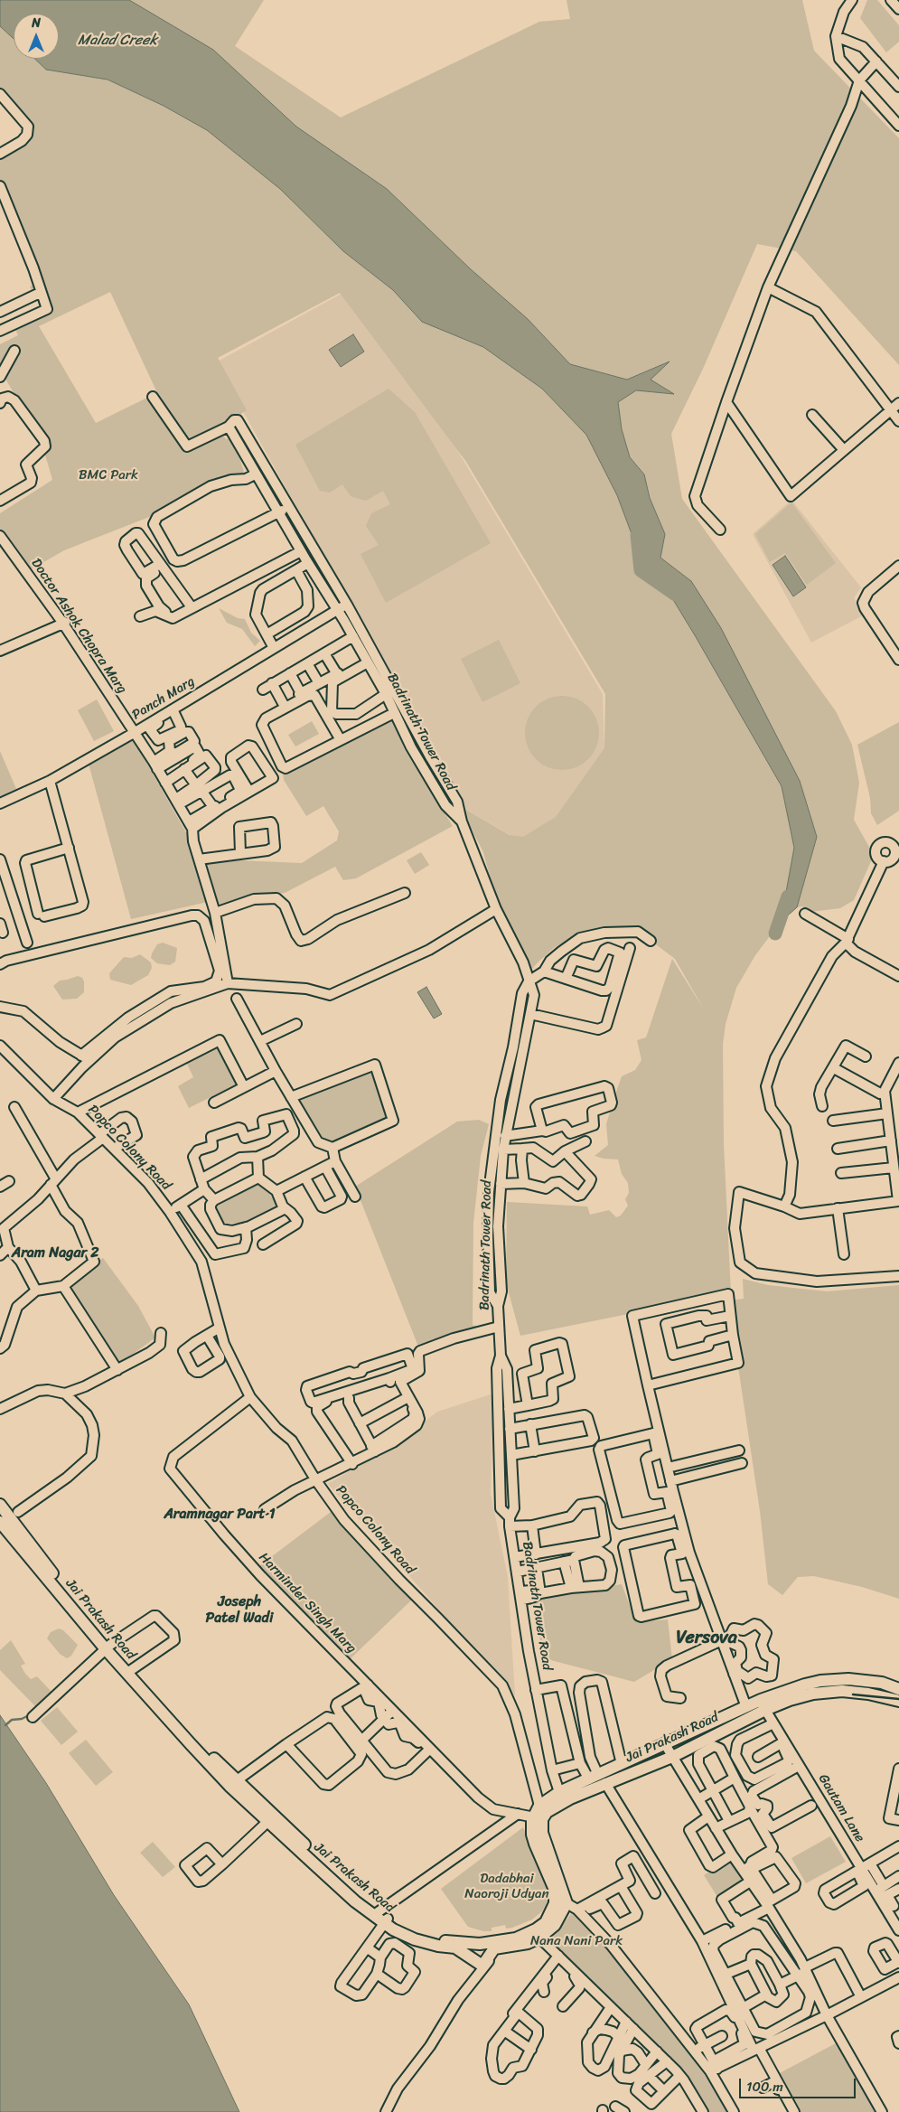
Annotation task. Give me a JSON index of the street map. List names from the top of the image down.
{
  "streets": {
    "main road": ["Jai Prakash Road"],
    "street": [
      "Doctor Ashok Chopra Marg",
      "Panch Marg",
      "Badrinath Tower Road",
      "Popco Colony Road",
      "Harminder Singh Marg",
      "Gautam Lane"
    ]
  },
  "crossings": [
    ["Doctor Ashok Chopra Marg", "Panch Marg"],
    ["Panch Marg", "Badrinath Tower Road"],
    ["Badrinath Tower Road", "Jai Prakash Road"],
    ["Popco Colony Road", "Harminder Singh Marg"],
    ["Popco Colony Road", "Jai Prakash Road"],
    ["Harminder Singh Marg", "Jai Prakash Road"],
    ["Jai Prakash Road", "Gautam Lane"]
  ],
  "districts": [
    "Aram Nagar 2",
    "Aramnagar Part 1",
    "Joseph Patel Wadi",
    "Versova"
  ],
  "water": ["Malad Creek"],
  "parks": ["BMC Park", "Dadabhai Naoroji Udyan", "Nana Nani Park"],
  "scale_bar": "100 m",
  "north": "top"
}
